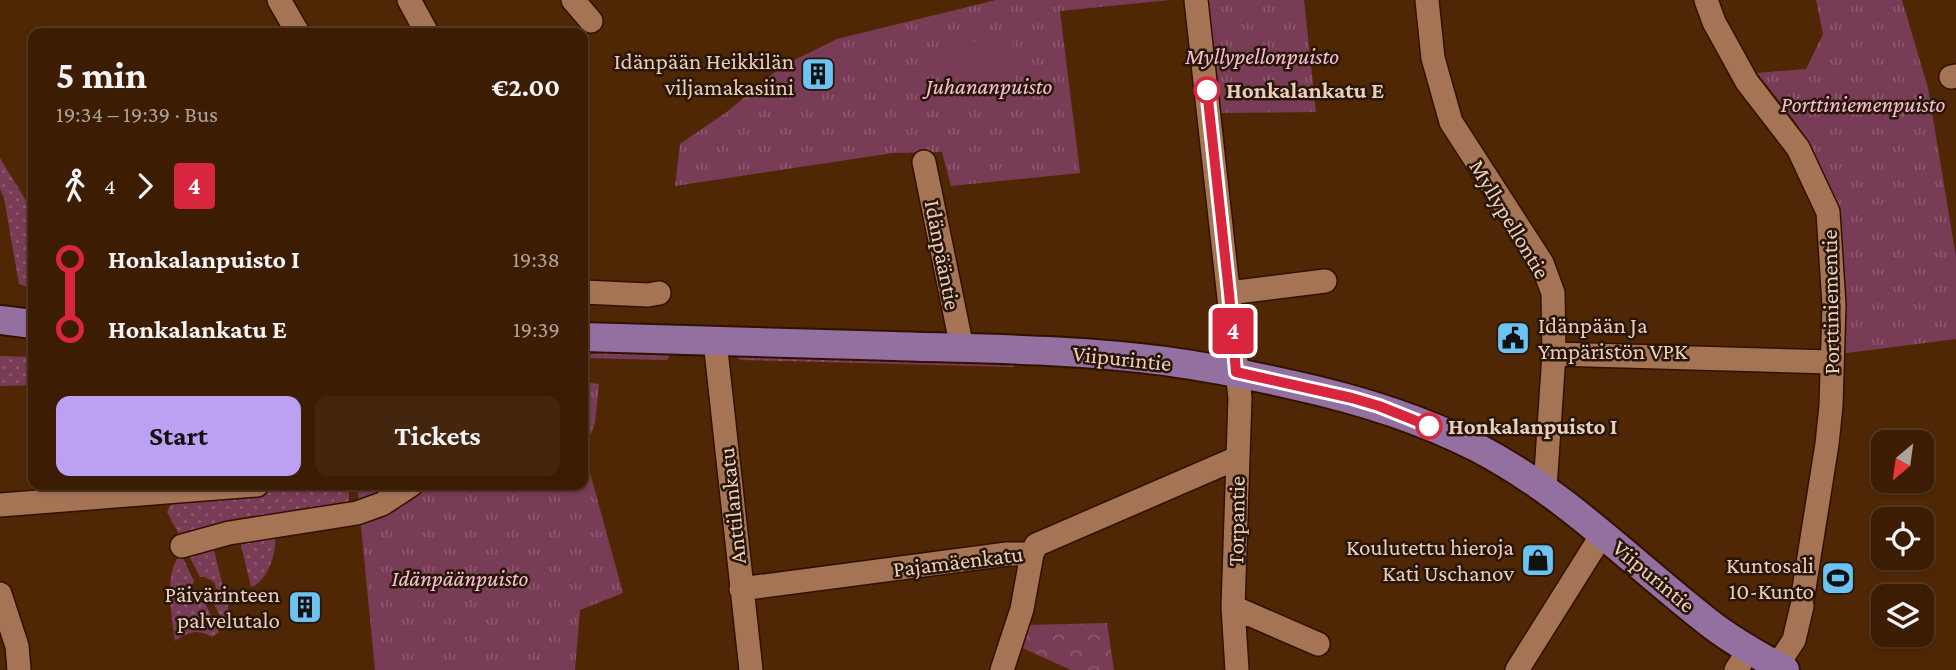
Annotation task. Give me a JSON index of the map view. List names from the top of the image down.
{
  "streets": {
    "main road": ["Viipurintie"],
    "street": [
      "Myllypellontie",
      "Idänpääntie",
      "Porttiniementie",
      "Anttilankatu",
      "Torpantie",
      "Pajamäenkatu"
    ]
  },
  "crossings": [
    ["Myllypellontie", "Viipurintie"],
    ["Idänpääntie", "Viipurintie"],
    ["Porttiniementie", "Viipurintie"],
    ["Viipurintie", "Anttilankatu"],
    ["Viipurintie", "Torpantie"],
    ["Anttilankatu", "Pajamäenkatu"],
    ["Torpantie", "Pajamäenkatu"]
  ],
  "parks": [
    "Myllypellonpuisto",
    "Juhananpuisto",
    "Porttiniemenpuisto",
    "Idänpäänpuisto"
  ],
  "places": {
    "building": ["Idänpään Heikkilän viljamakasiini", "Päivärinteen palvelutalo"],
    "other": ["Honkalankatu E", "Honkalanpuisto I"],
    "public building": ["Idänpään Ja Ympäristön VPK"],
    "shop": ["Koulutettu hieroja Kati Uschanov"],
    "sports": ["Kuntosali 10-Kunto"]
  },
  "lines": ["bus line 4"],
  "north": "bottom left",
  "page": {
    "on_map": "4",
    "heading": ["5 min", "19:34 – 19:39 · Bus", "€2.00"],
    "legs": ["4", "4"],
    "list": [
      {
        "name": "Honkalanpuisto I",
        "value": "19:38"
      },
      {
        "name": "Honkalankatu E",
        "value": "19:39"
      }
    ],
    "buttons": ["Start", "Tickets"]
  }
}
